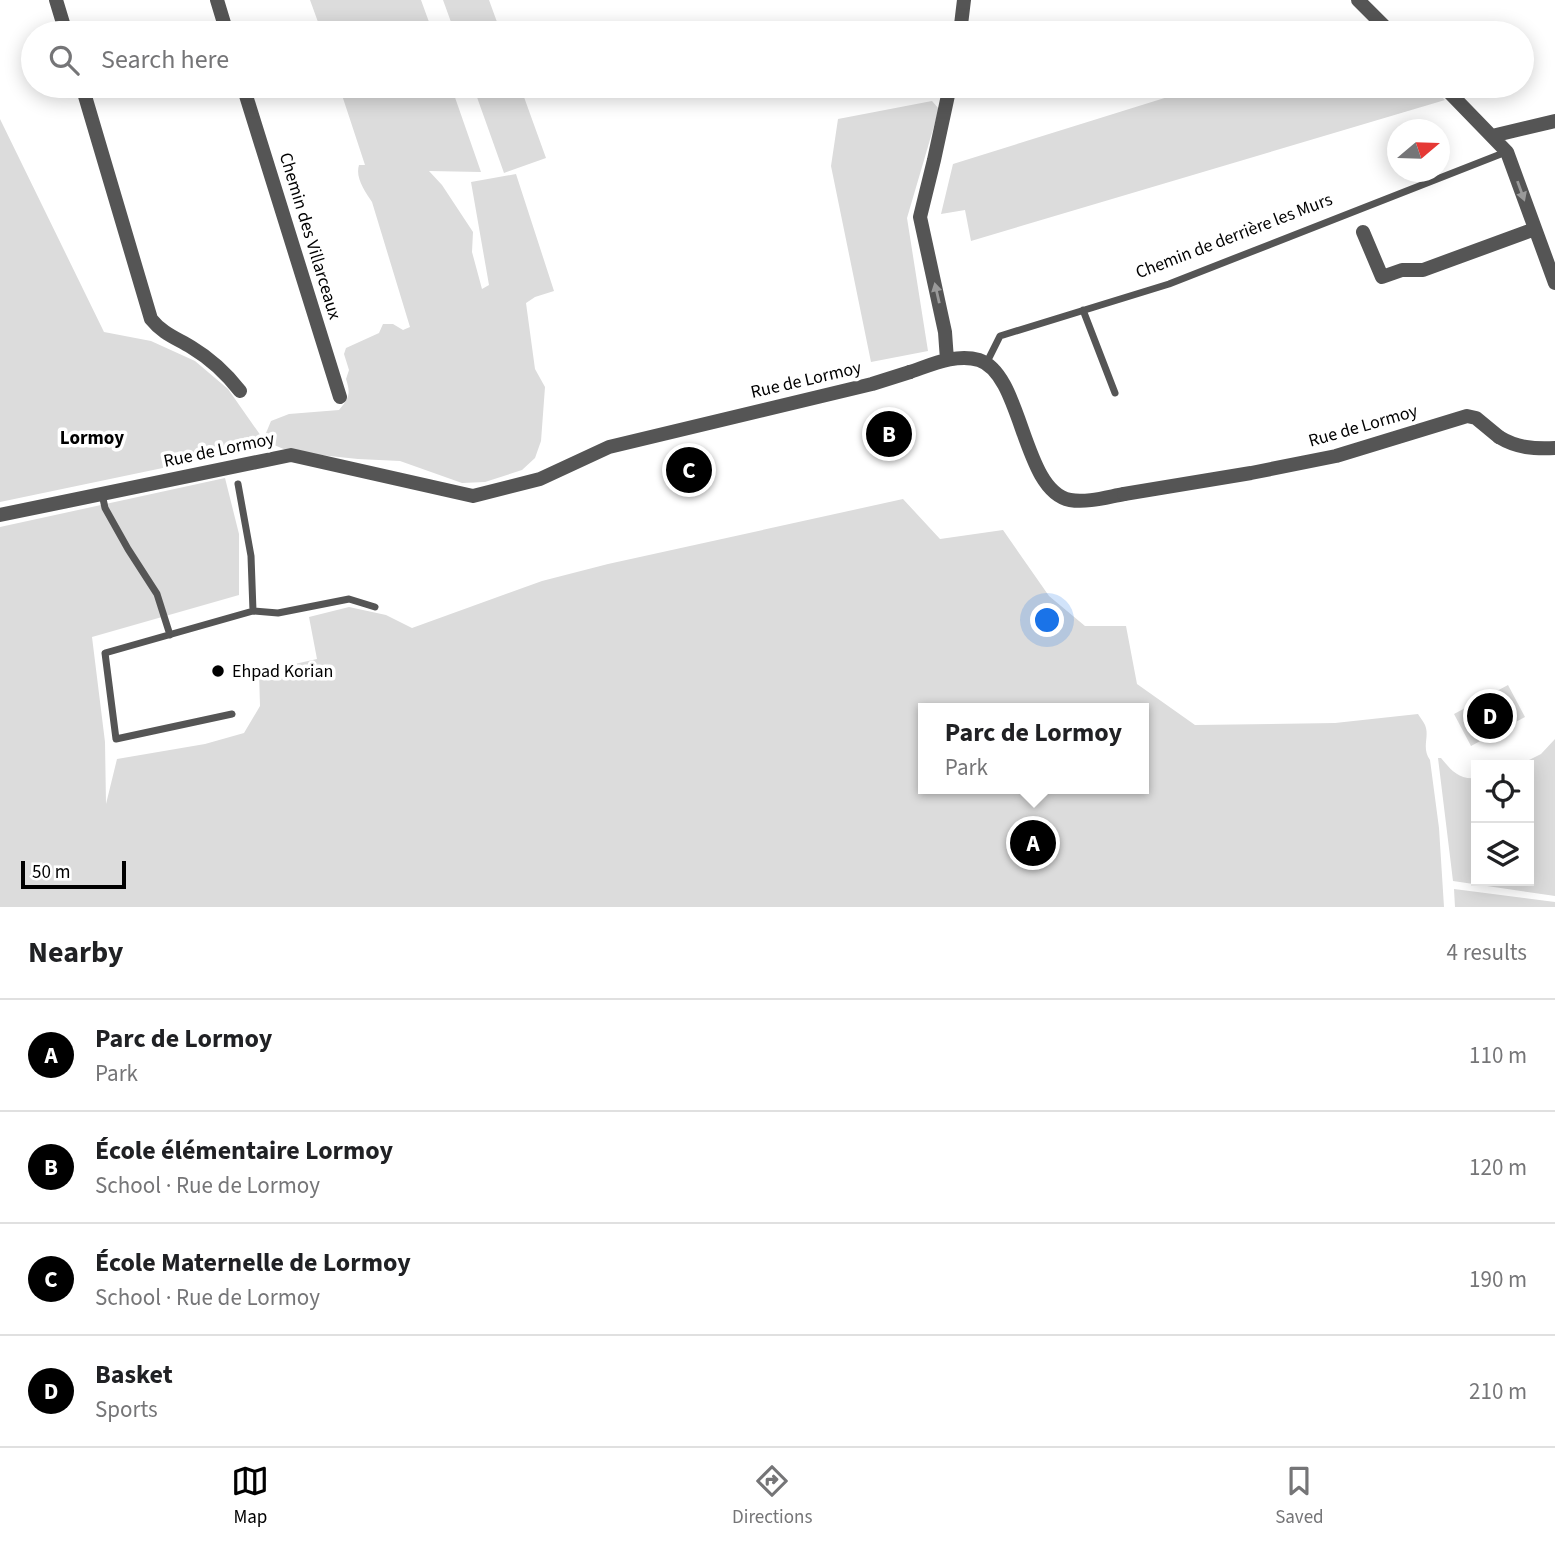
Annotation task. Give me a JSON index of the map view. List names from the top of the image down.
{
  "streets": {
    "street": ["Chemin des Villarceaux", "Rue de Lormoy"],
    "lane": ["Chemin de derrière les Murs"]
  },
  "crossings": [
    ["Chemin de derrière les Murs", "Rue de Lormoy"]
  ],
  "districts": ["Lormoy"],
  "places": ["Ehpad Korian"],
  "scale_bar": "50 m",
  "north": "right",
  "page": {
    "search": "Search here",
    "pins": [
      "B",
      "C",
      "D",
      "A"
    ],
    "popup": ["Parc de Lormoy", "Park"],
    "scale": "50 m",
    "heading": ["Nearby", "4 results"],
    "list": [
      {
        "mark": "A",
        "name": "Parc de Lormoy",
        "note": "Park",
        "value": "110 m"
      },
      {
        "mark": "B",
        "name": "École élémentaire Lormoy",
        "note": "School · Rue de Lormoy",
        "value": "120 m"
      },
      {
        "mark": "C",
        "name": "École Maternelle de Lormoy",
        "note": "School · Rue de Lormoy",
        "value": "190 m"
      },
      {
        "mark": "D",
        "name": "Basket",
        "note": "Sports",
        "value": "210 m"
      }
    ],
    "nav": ["Map", "Directions", "Saved"]
  }
}
